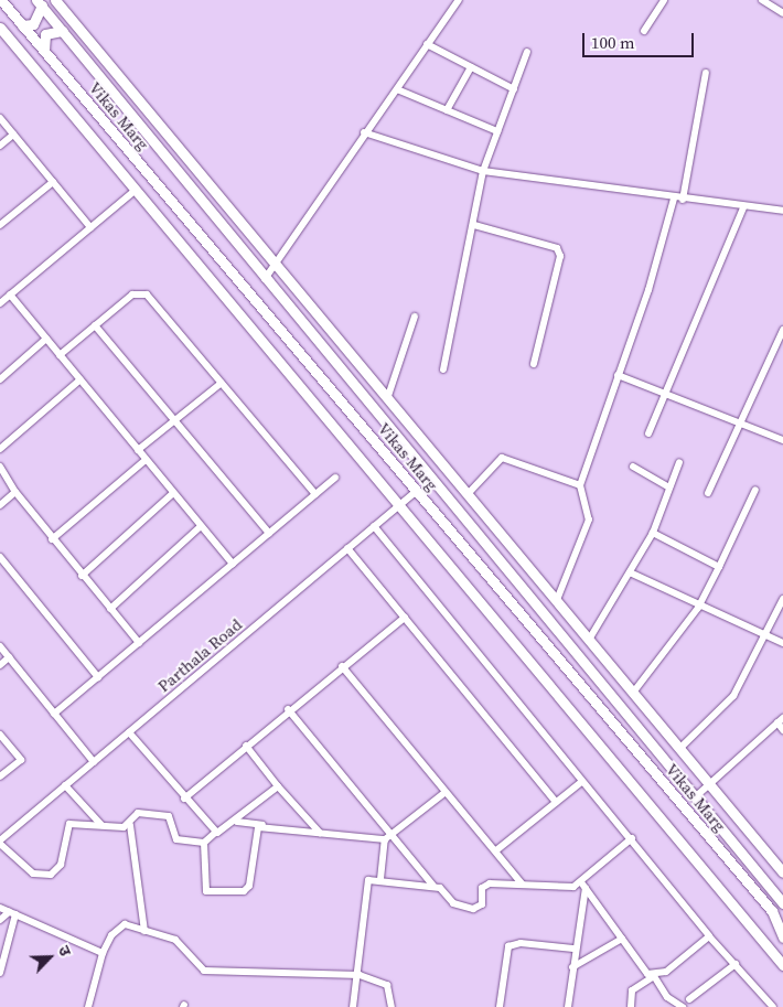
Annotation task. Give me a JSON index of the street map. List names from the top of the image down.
{
  "streets": {
    "main road": ["Vikas Marg"],
    "street": ["Parthala Road"]
  },
  "crossings": [
    ["Vikas Marg", "Parthala Road"]
  ],
  "scale_bar": "100 m",
  "north": "top right"
}
